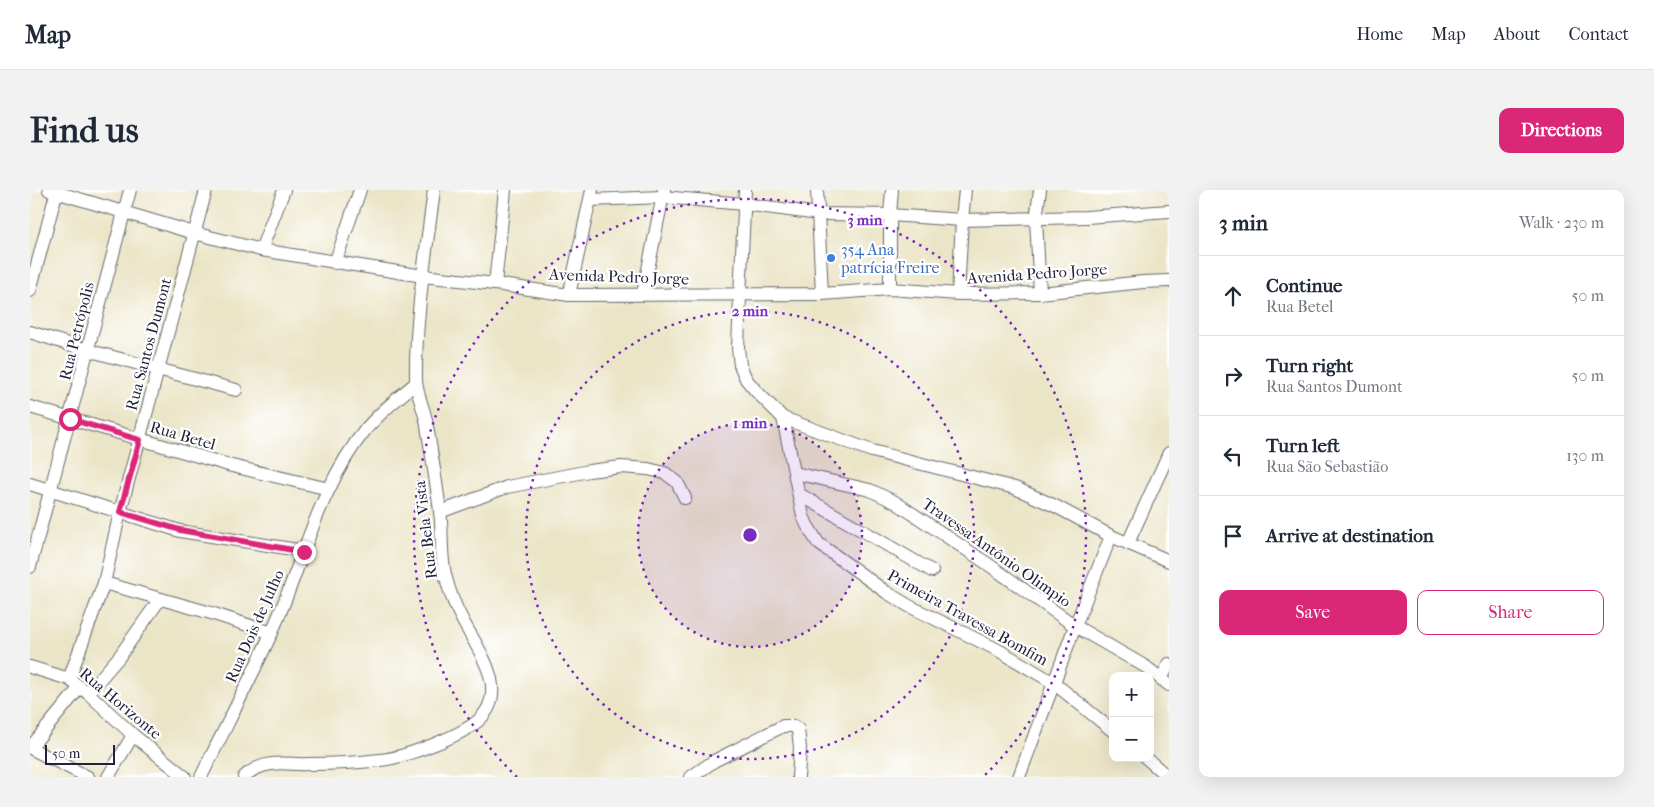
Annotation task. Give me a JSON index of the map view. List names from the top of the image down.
{
  "streets": {
    "street": [
      "Avenida Pedro Jorge",
      "Rua Petrópolis",
      "Rua Santos Dumont",
      "Rua Betel",
      "Rua Bela Vista",
      "Travessa Antônio Olimpio",
      "Primeira Travessa Bomfim",
      "Rua Dois de Julho",
      "Rua Horizonte"
    ]
  },
  "crossings": [
    ["Avenida Pedro Jorge", "Rua Petrópolis"],
    ["Avenida Pedro Jorge", "Rua Santos Dumont"],
    ["Rua Petrópolis", "Rua Betel"],
    ["Rua Santos Dumont", "Rua Betel"],
    ["Rua Santos Dumont", "Rua Horizonte"],
    ["Rua Betel", "Rua Dois de Julho"],
    ["Rua Bela Vista", "Rua Dois de Julho"],
    ["Travessa Antônio Olimpio", "Primeira Travessa Bomfim"]
  ],
  "places": ["354 Ana patrícia Freire"],
  "scale_bar": "50 m",
  "page": {
    "header": "Map",
    "nav": [
      "Home",
      "Map",
      "About",
      "Contact"
    ],
    "buttons": [
      "Directions",
      ["Save", "Share"]
    ],
    "title": "Find us",
    "heading": ["3 min", "Walk · 230 m"],
    "list": [
      ["Continue", "Rua Betel", "50 m"],
      ["Turn right", "Rua Santos Dumont", "50 m"],
      ["Turn left", "Rua São Sebastião", "130 m"],
      "Arrive at destination"
    ],
    "map_buttons": ["+", "−"],
    "scale": "50 m"
  },
  "rings": ["3 min", "2 min", "1 min"]
}
